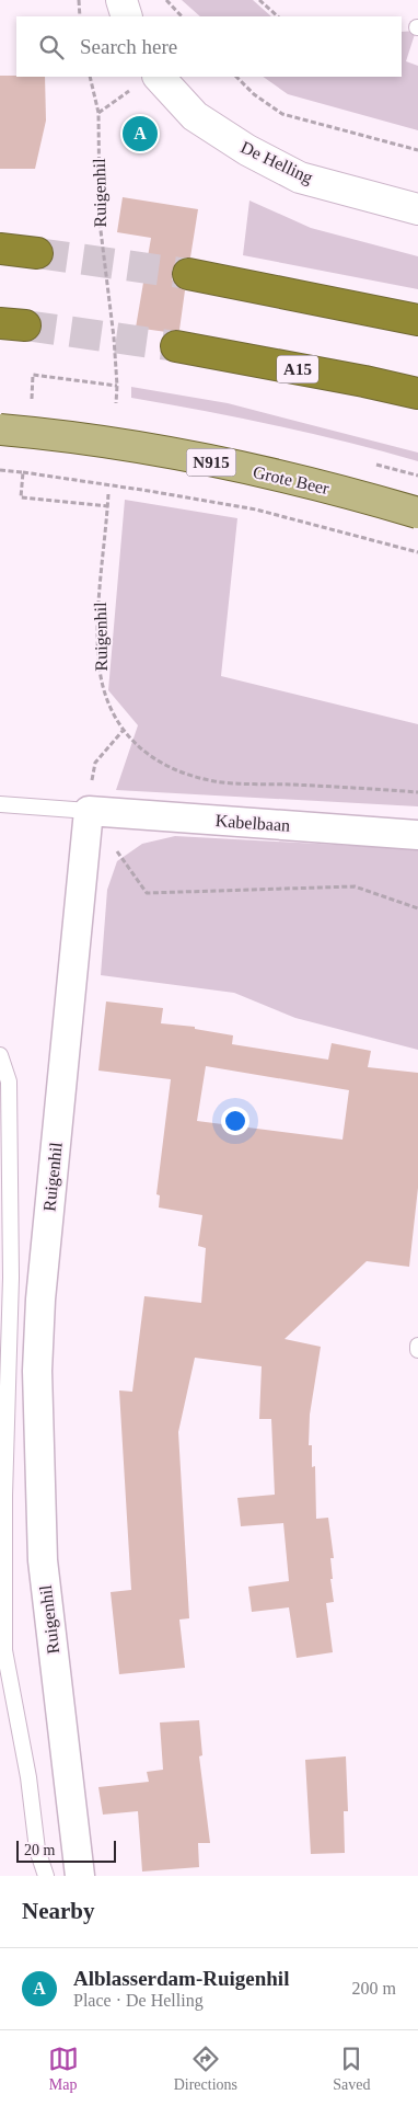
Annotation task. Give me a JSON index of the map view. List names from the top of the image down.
{
  "streets": {
    "highway": ["A15"],
    "main road": ["N915", "Grote Beer"],
    "street": ["De Helling", "Ruigenhil", "Kabelbaan"]
  },
  "crossings": [
    ["Ruigenhil", "Kabelbaan"]
  ],
  "scale_bar": "20 m",
  "page": {
    "search": "Search here",
    "pins": "A",
    "scale": "20 m",
    "heading": "Nearby",
    "list": [
      {
        "mark": "A",
        "name": "Alblasserdam-Ruigenhil",
        "note": "Place · De Helling",
        "value": "200 m"
      }
    ],
    "nav": ["Map", "Directions", "Saved"]
  }
}
